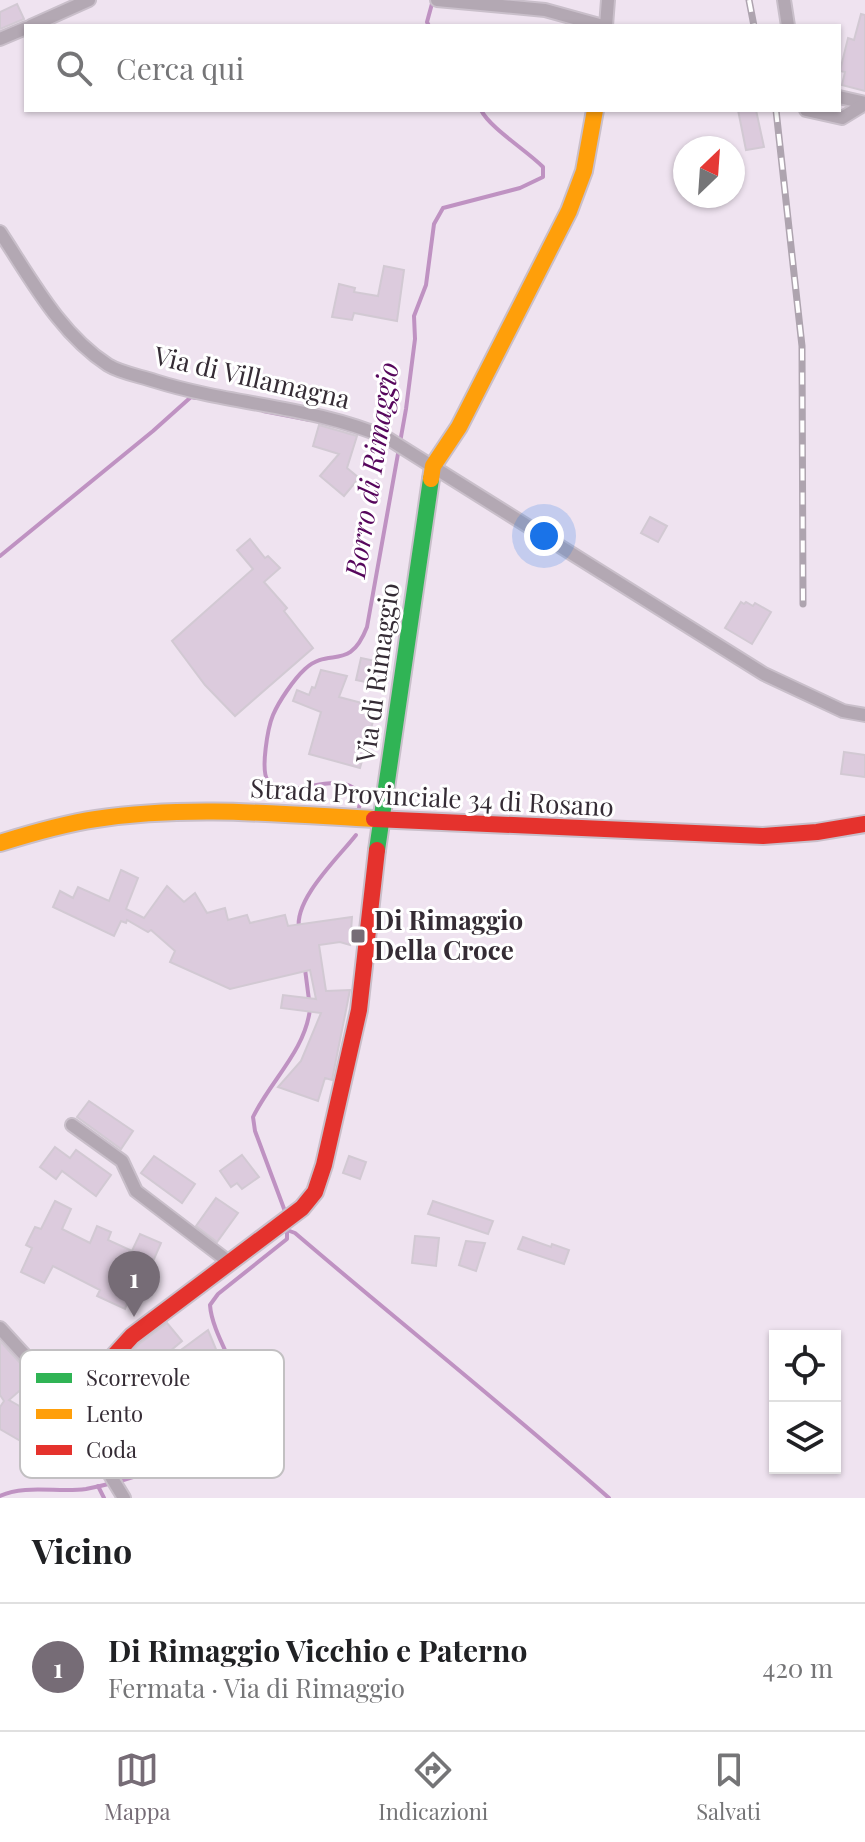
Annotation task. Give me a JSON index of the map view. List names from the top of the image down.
{
  "streets": {
    "street": ["Via di Villamagna", "Via di Rimaggio", "Strada Provinciale 34 di Rosano"]
  },
  "crossings": [
    ["Via di Villamagna", "Via di Rimaggio"],
    ["Via di Rimaggio", "Strada Provinciale 34 di Rosano"]
  ],
  "water": ["Borro di Rimaggio"],
  "places": {
    "transit": ["Di Rimaggio Della Croce"]
  },
  "legend": ["Scorrevole", "Lento", "Coda"],
  "north": "top right",
  "page": {
    "search": "Cerca qui",
    "pins": "1",
    "heading": "Vicino",
    "list": [
      {
        "mark": "1",
        "name": "Di Rimaggio Vicchio e Paterno",
        "note": "Fermata · Via di Rimaggio",
        "value": "420 m"
      }
    ],
    "nav": ["Mappa", "Indicazioni", "Salvati"]
  }
}
